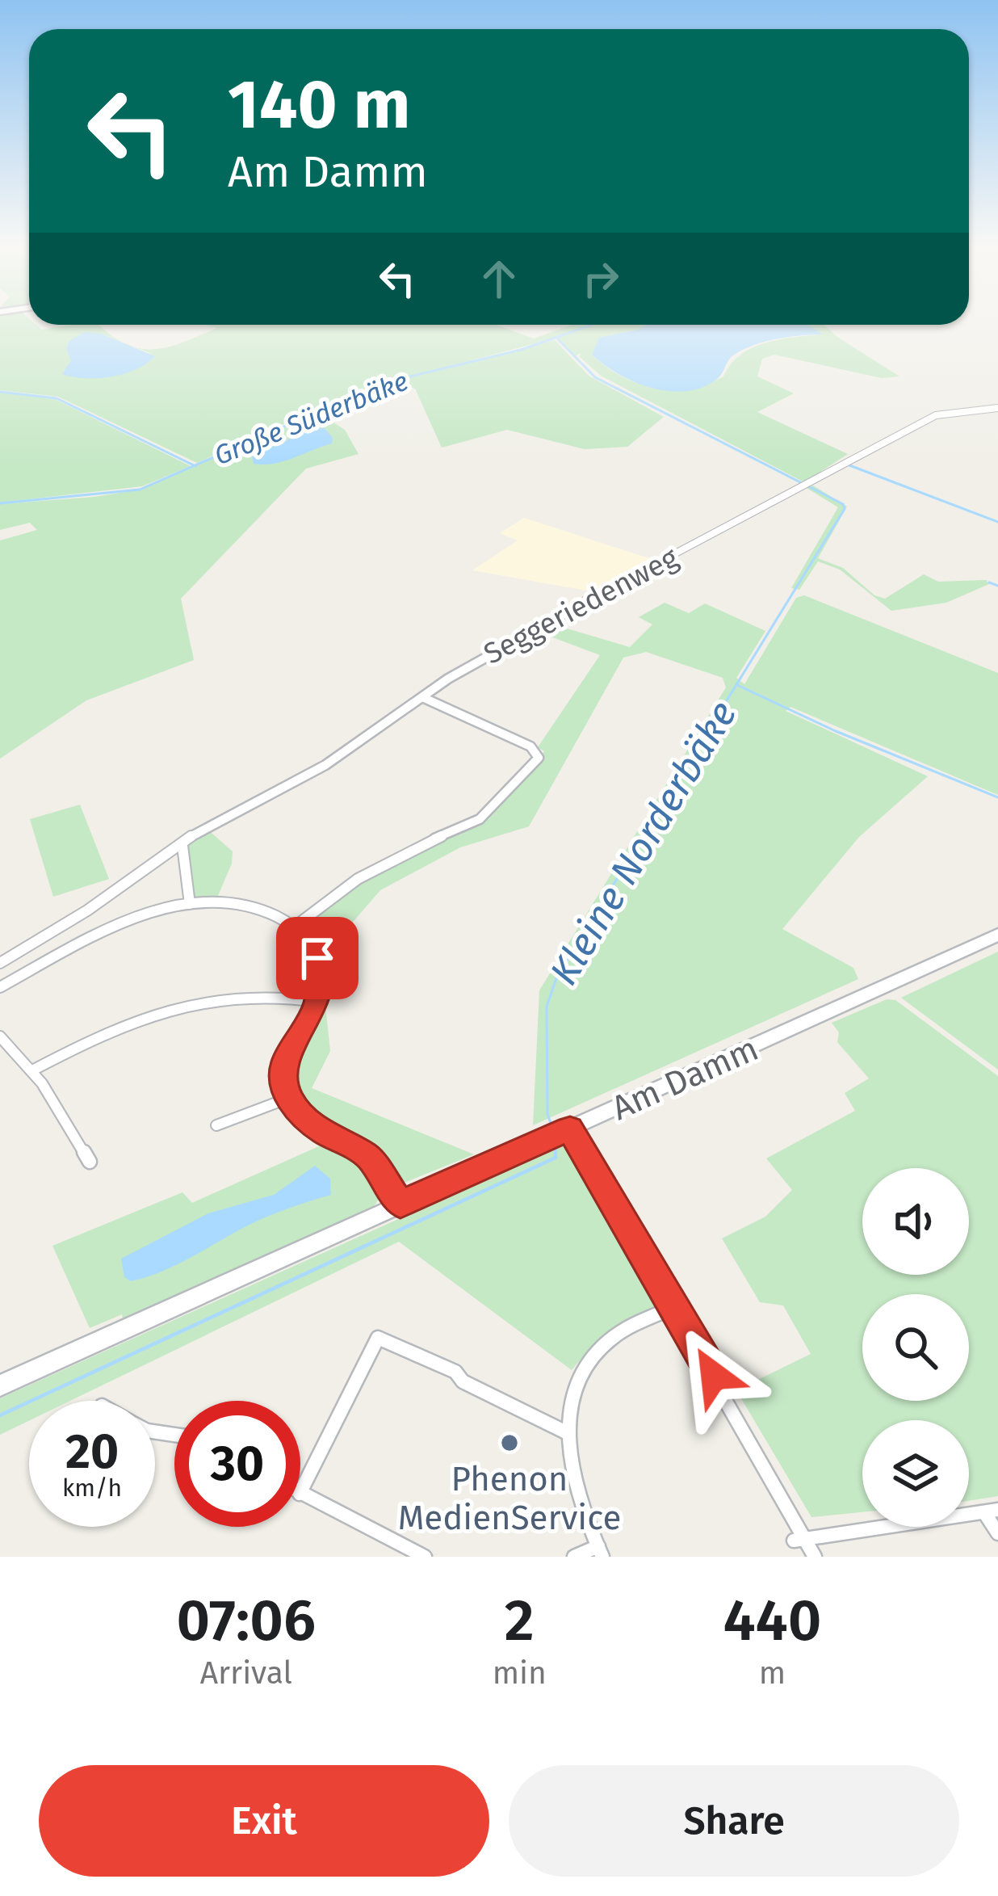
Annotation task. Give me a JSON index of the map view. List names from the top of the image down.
{
  "streets": {
    "main road": ["Am Damm"],
    "street": ["Seggeriedenweg"]
  },
  "water": ["Große Süderbäke", "Kleine Norderbäke"],
  "places": ["Phenon MedienService"],
  "page": {
    "turn": ["140 m", "Am Damm"],
    "speed": "20 km/h",
    "limit": "30",
    "eta": [
      "07:06",
      "Arrival",
      "2",
      "min",
      "440",
      "m"
    ],
    "buttons": ["Exit", "Share"]
  }
}
